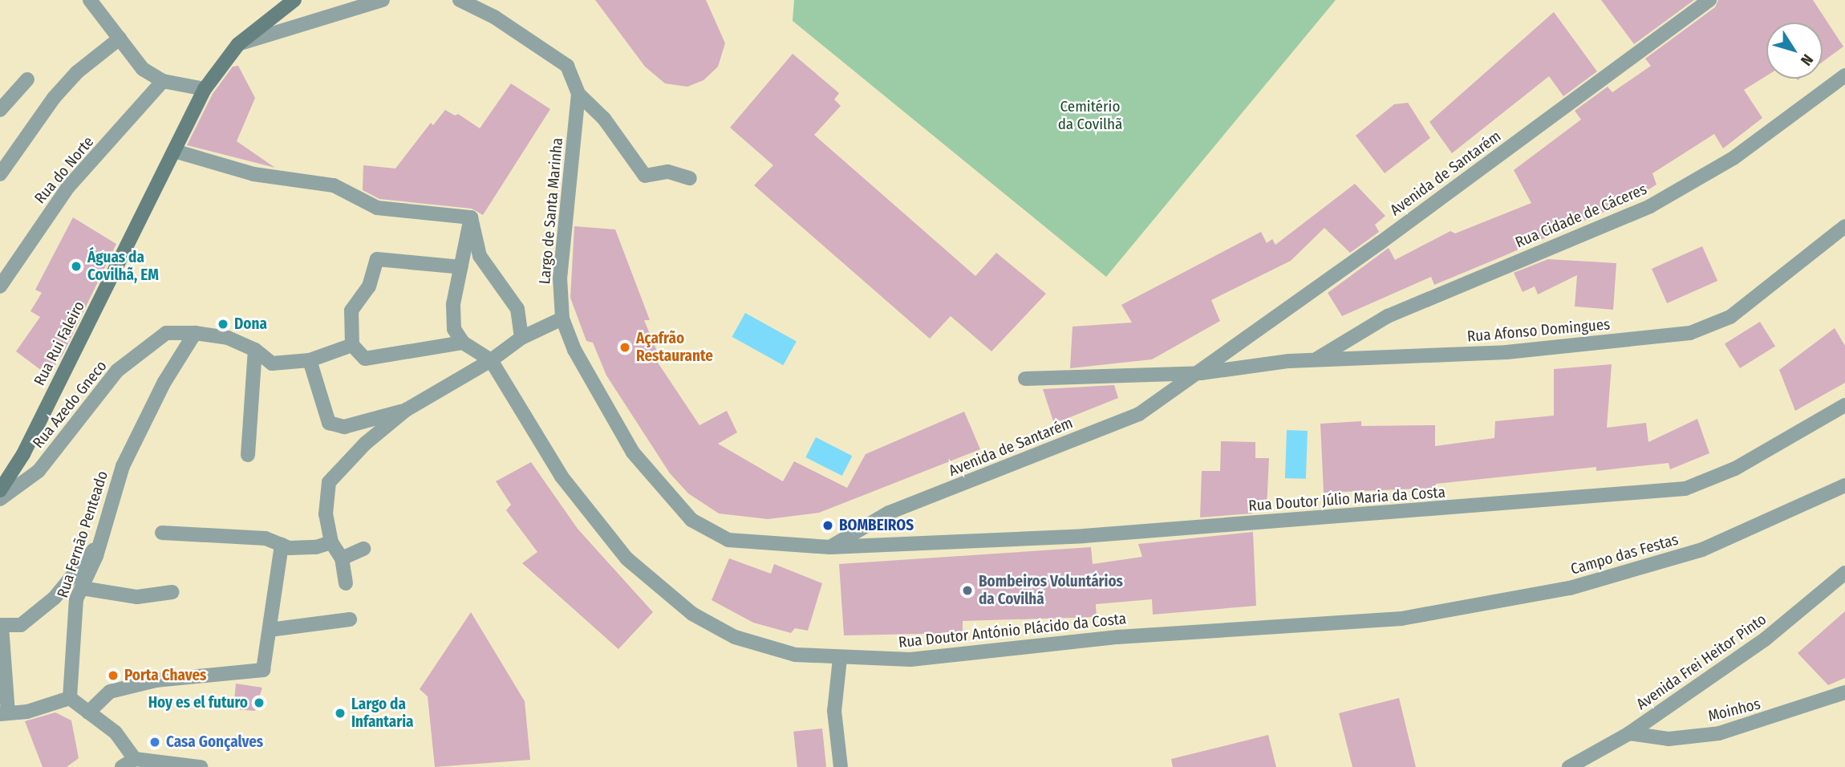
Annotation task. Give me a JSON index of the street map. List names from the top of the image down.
{
  "streets": {
    "main road": ["Rua Rui Faleiro"],
    "street": [
      "Rua do Norte",
      "Avenida de Santarém",
      "Largo de Santa Marinha",
      "Rua Cidade de Cáceres",
      "Rua Afonso Domingues",
      "Rua Azedo Gneco",
      "Rua Doutor Júlio Maria da Costa",
      "Rua Fernão Penteado",
      "Campo das Festas",
      "Rua Doutor António Plácido da Costa",
      "Avenida Frei Heitor Pinto",
      "Moinhos"
    ]
  },
  "crossings": [
    ["Avenida de Santarém", "Largo de Santa Marinha"],
    ["Avenida de Santarém", "Rua Afonso Domingues"],
    ["Avenida de Santarém", "Rua Doutor Júlio Maria da Costa"],
    ["Largo de Santa Marinha", "Rua Doutor Júlio Maria da Costa"],
    ["Rua Cidade de Cáceres", "Rua Afonso Domingues"],
    ["Rua Azedo Gneco", "Rua Fernão Penteado"],
    ["Campo das Festas", "Rua Doutor António Plácido da Costa"],
    ["Avenida Frei Heitor Pinto", "Moinhos"]
  ],
  "parks": ["Cemitério da Covilhã"],
  "places": [
    "Águas da Covilhã, EM",
    "Dona",
    "Açafrão Restaurante",
    "BOMBEIROS",
    "Bombeiros Voluntários da Covilhã",
    "Porta Chaves",
    "Hoy es el futuro",
    "Largo da Infantaria",
    "Casa Gonçalves"
  ],
  "north": "bottom right"
}
